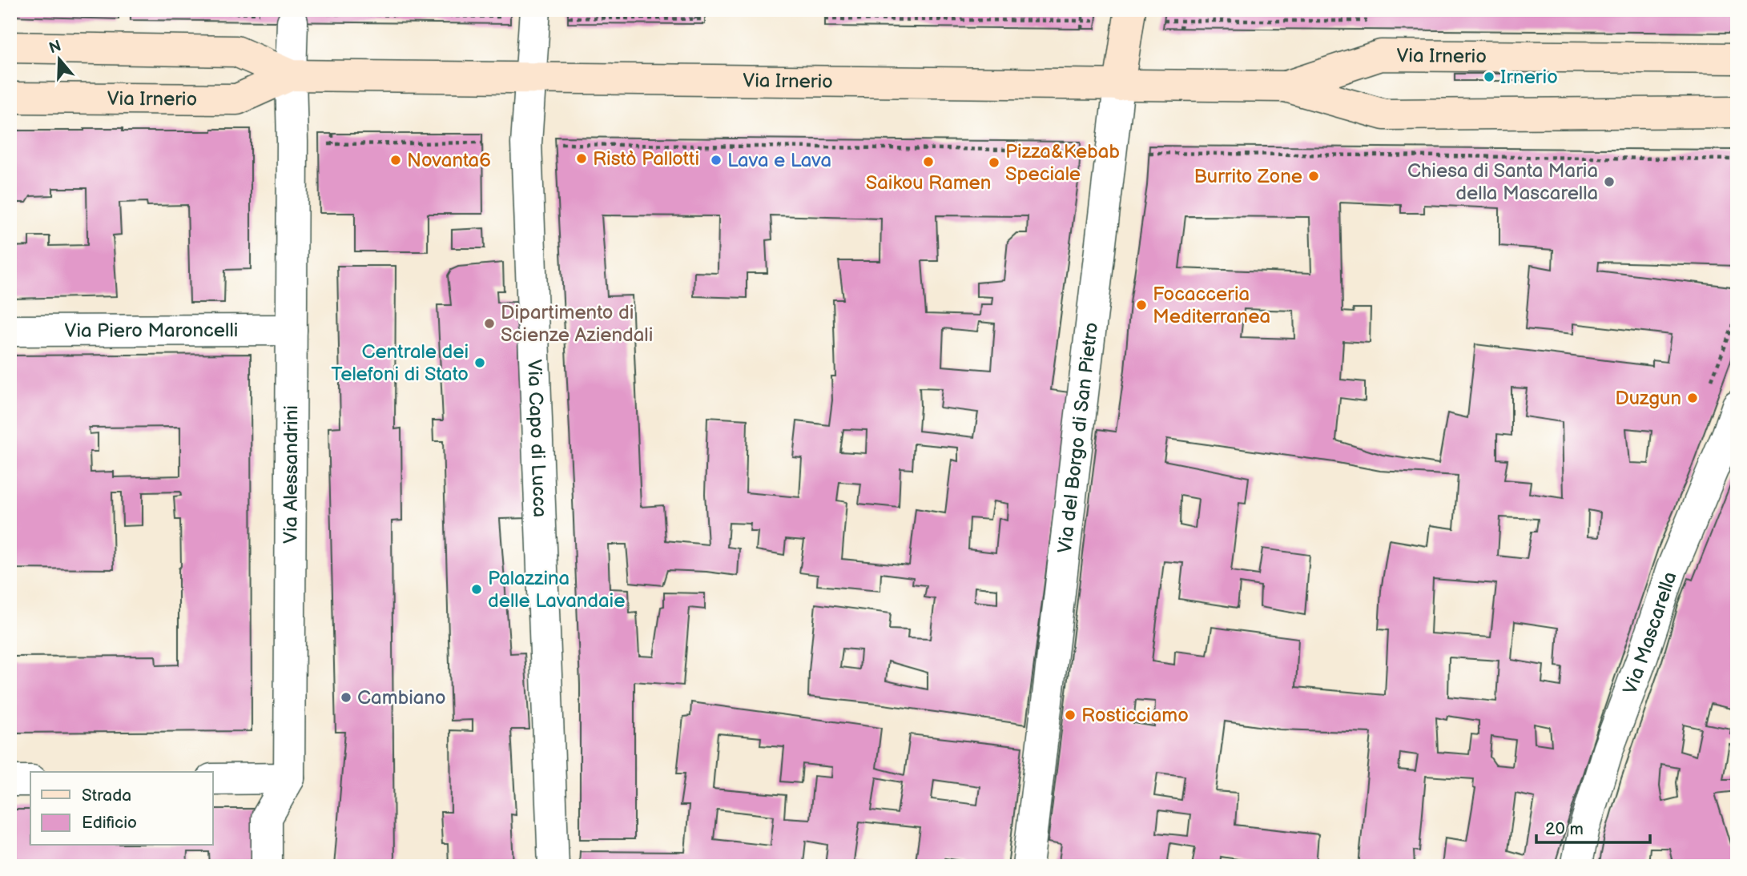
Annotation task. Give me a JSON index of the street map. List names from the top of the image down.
{
  "streets": {
    "street": [
      "Via Irnerio",
      "Via Piero Maroncelli",
      "Via Capo di Lucca",
      "Via del Borgo di San Pietro",
      "Via Alessandrini",
      "Via Mascarella"
    ]
  },
  "crossings": [
    ["Via Irnerio", "Via Capo di Lucca"],
    ["Via Irnerio", "Via del Borgo di San Pietro"],
    ["Via Irnerio", "Via Alessandrini"],
    ["Via Piero Maroncelli", "Via Alessandrini"]
  ],
  "places": [
    "Irnerio",
    "Ristò Pallotti",
    "Novanta6",
    "Lava e Lava",
    "Saikou Ramen",
    "Pizza&Kebab Speciale",
    "Burrito Zone",
    "Chiesa di Santa Maria della Mascarella",
    "Focacceria Mediterranea",
    "Dipartimento di Scienze Aziendali",
    "Centrale dei Telefoni di Stato",
    "Duzgun",
    "Palazzina delle Lavandaie",
    "Cambiano",
    "Rosticciamo"
  ],
  "legend": ["Strada", "Edificio"],
  "scale_bar": "20 m",
  "north": "top"
}
